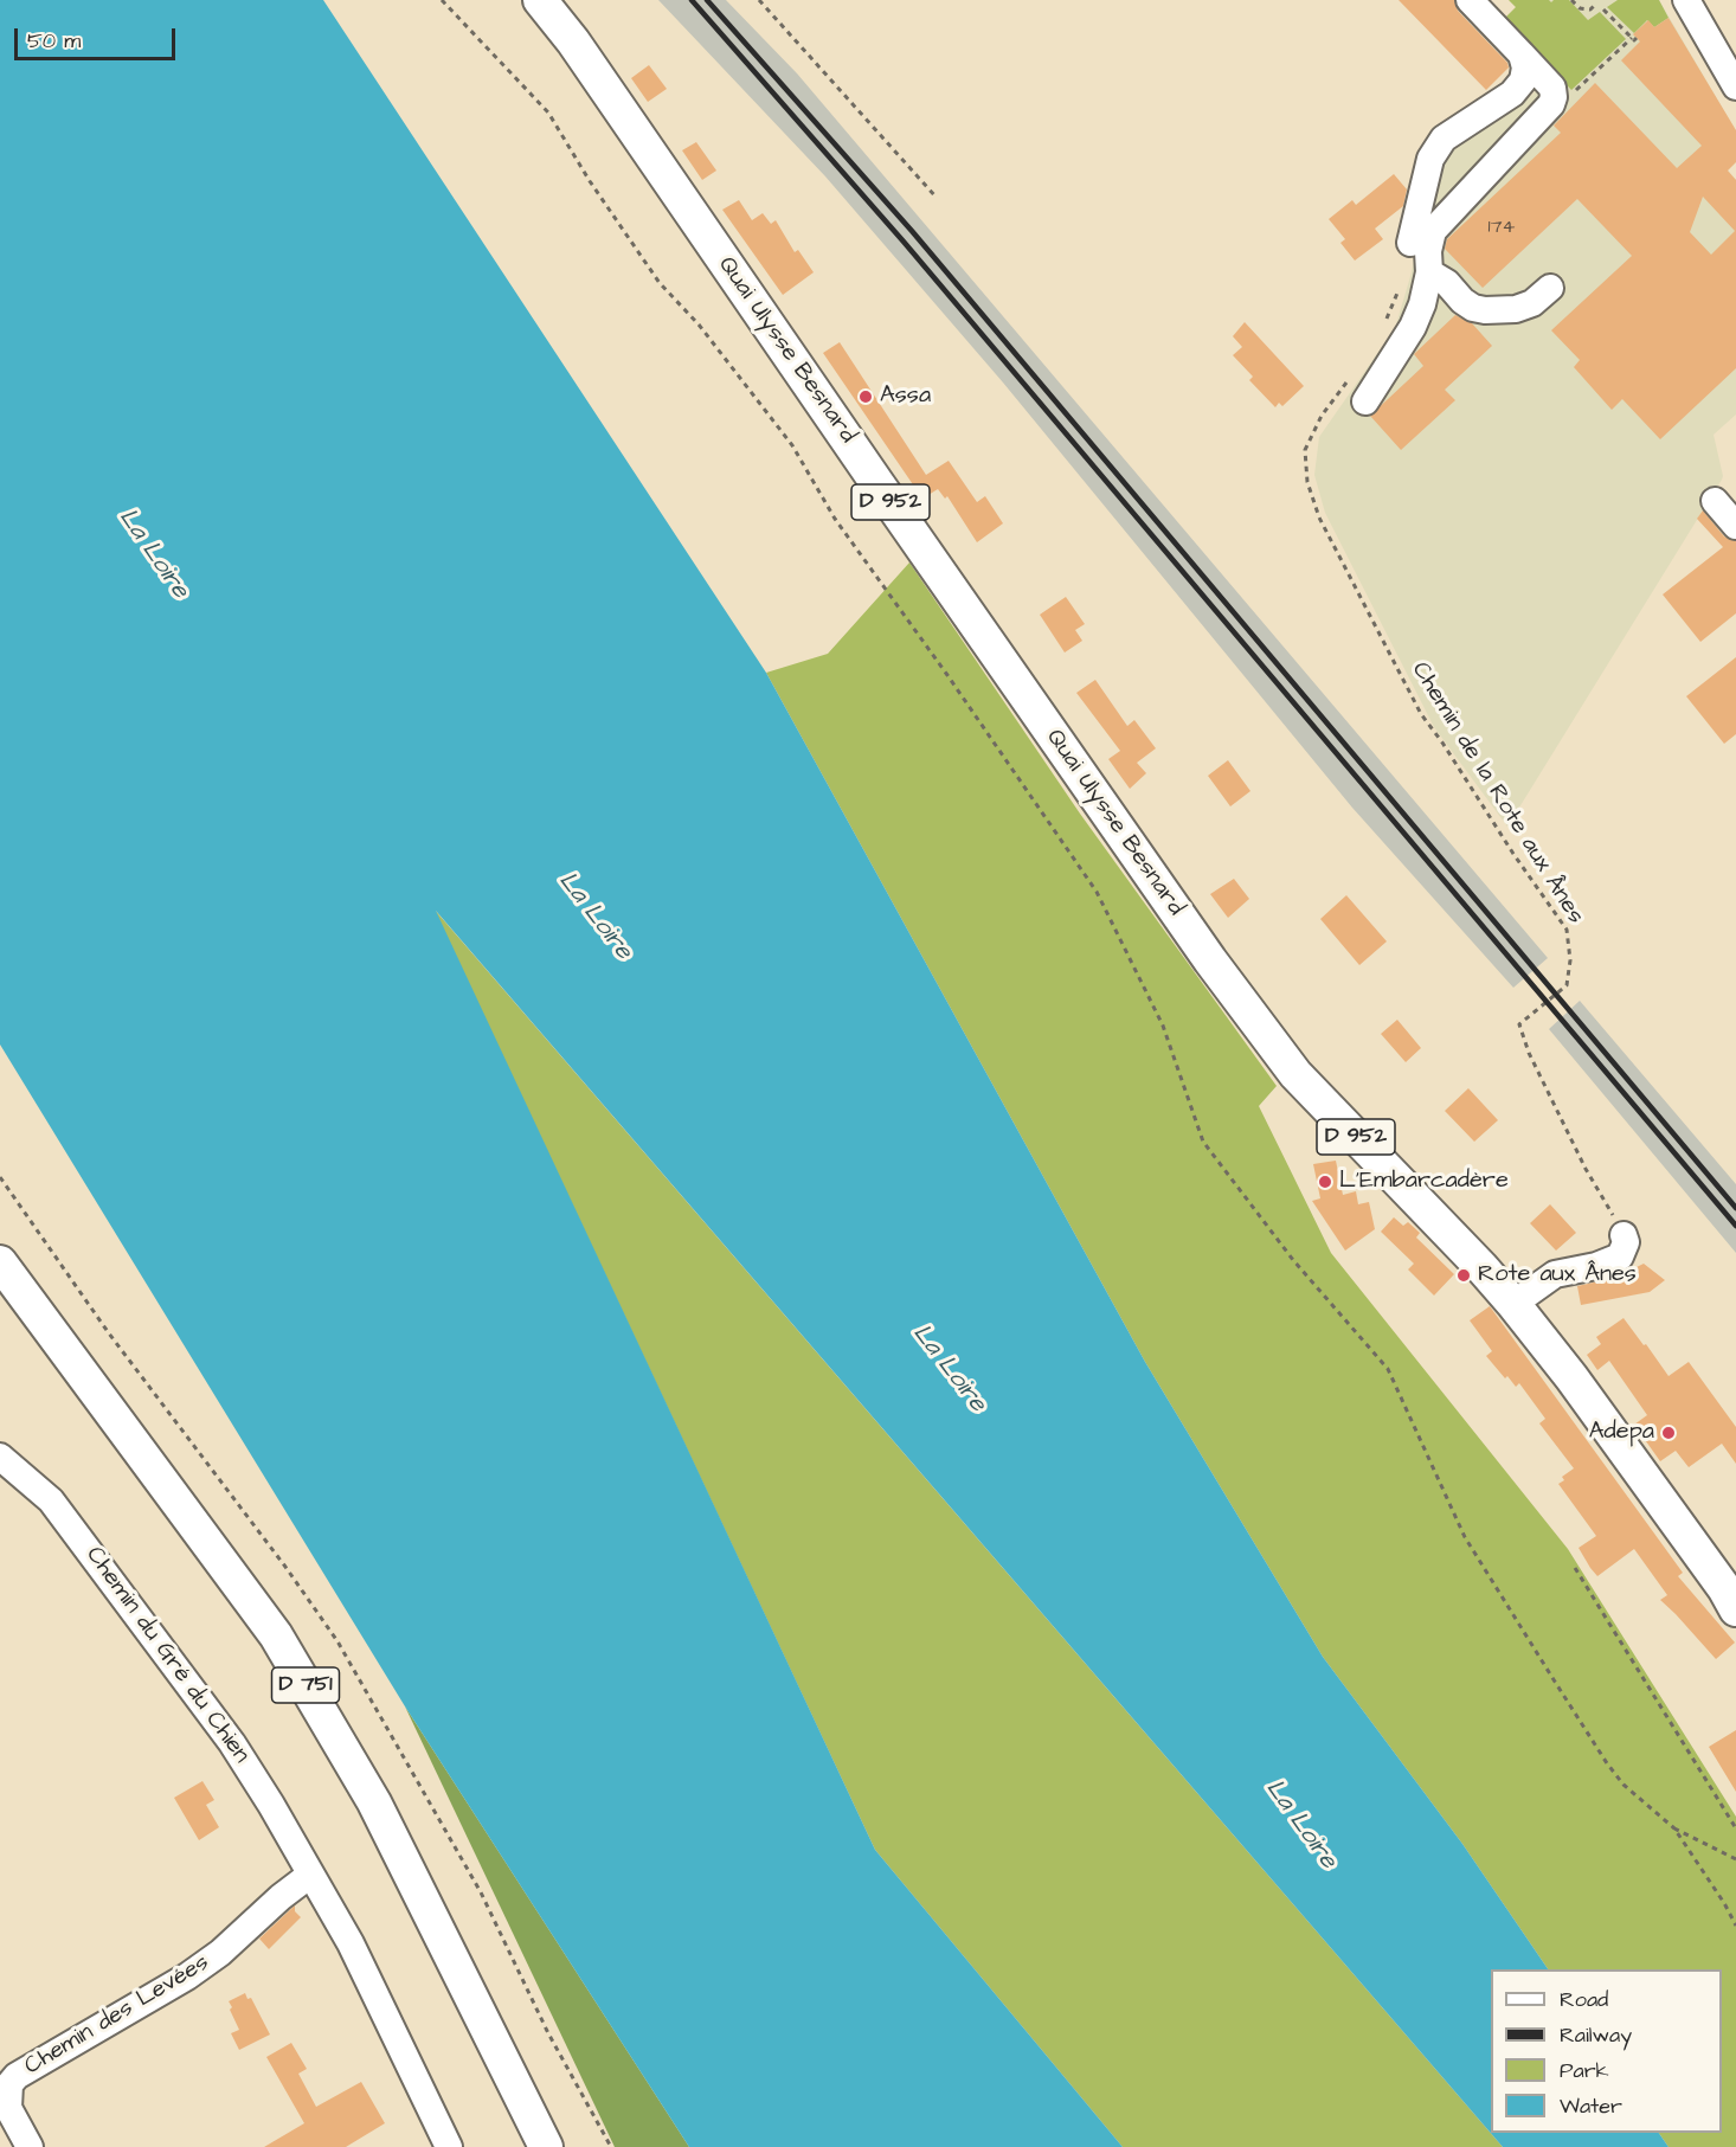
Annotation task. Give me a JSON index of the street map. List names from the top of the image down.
{
  "streets": {
    "main road": ["Quai Ulysse Besnard", "D 952", "D 751"],
    "street": ["Chemin du Gré du Chien", "Chemin des Levées"],
    "path": ["Chemin de la Rote aux Ânes"]
  },
  "crossings": [
    ["Chemin du Gré du Chien", "Chemin des Levées"]
  ],
  "water": ["La Loire"],
  "places": [
    "Assa",
    "L'Embarcadère",
    "Rote aux Ânes",
    "Adepa"
  ],
  "house_numbers": ["174"],
  "legend": [
    "Road",
    "Railway",
    "Park",
    "Water"
  ],
  "scale_bar": "50 m"
}
